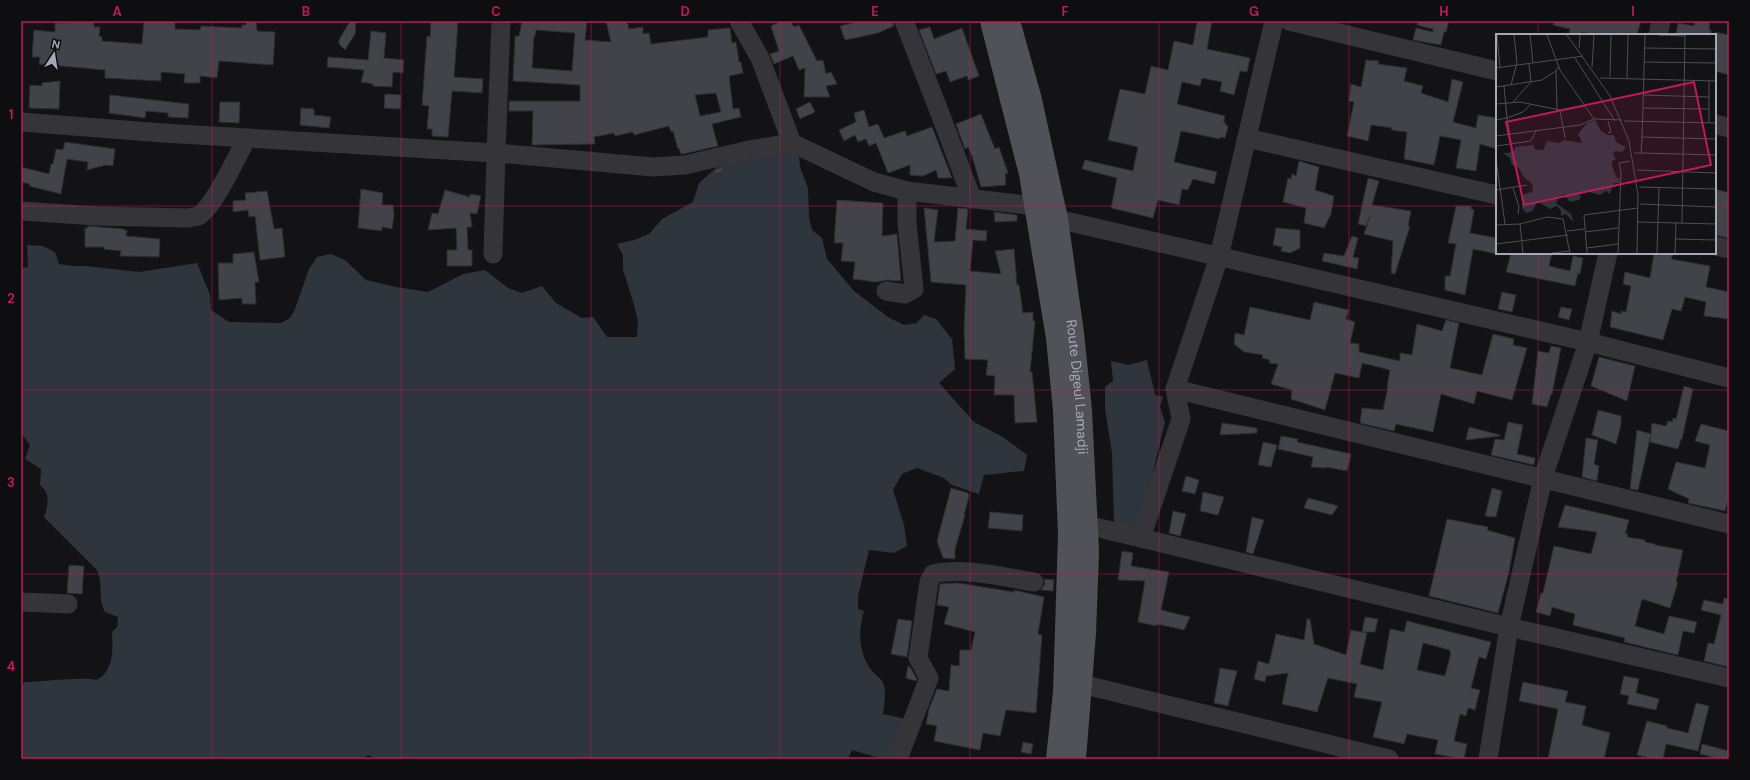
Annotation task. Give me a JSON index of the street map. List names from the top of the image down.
{
  "streets": {
    "main road": ["Route Digeul Lamadji"]
  },
  "north": "top",
  "grid": {
    "columns": [
      "A",
      "B",
      "C",
      "D",
      "E",
      "F",
      "G",
      "H",
      "I"
    ],
    "rows": [
      "1",
      "2",
      "3",
      "4"
    ]
  }
}
